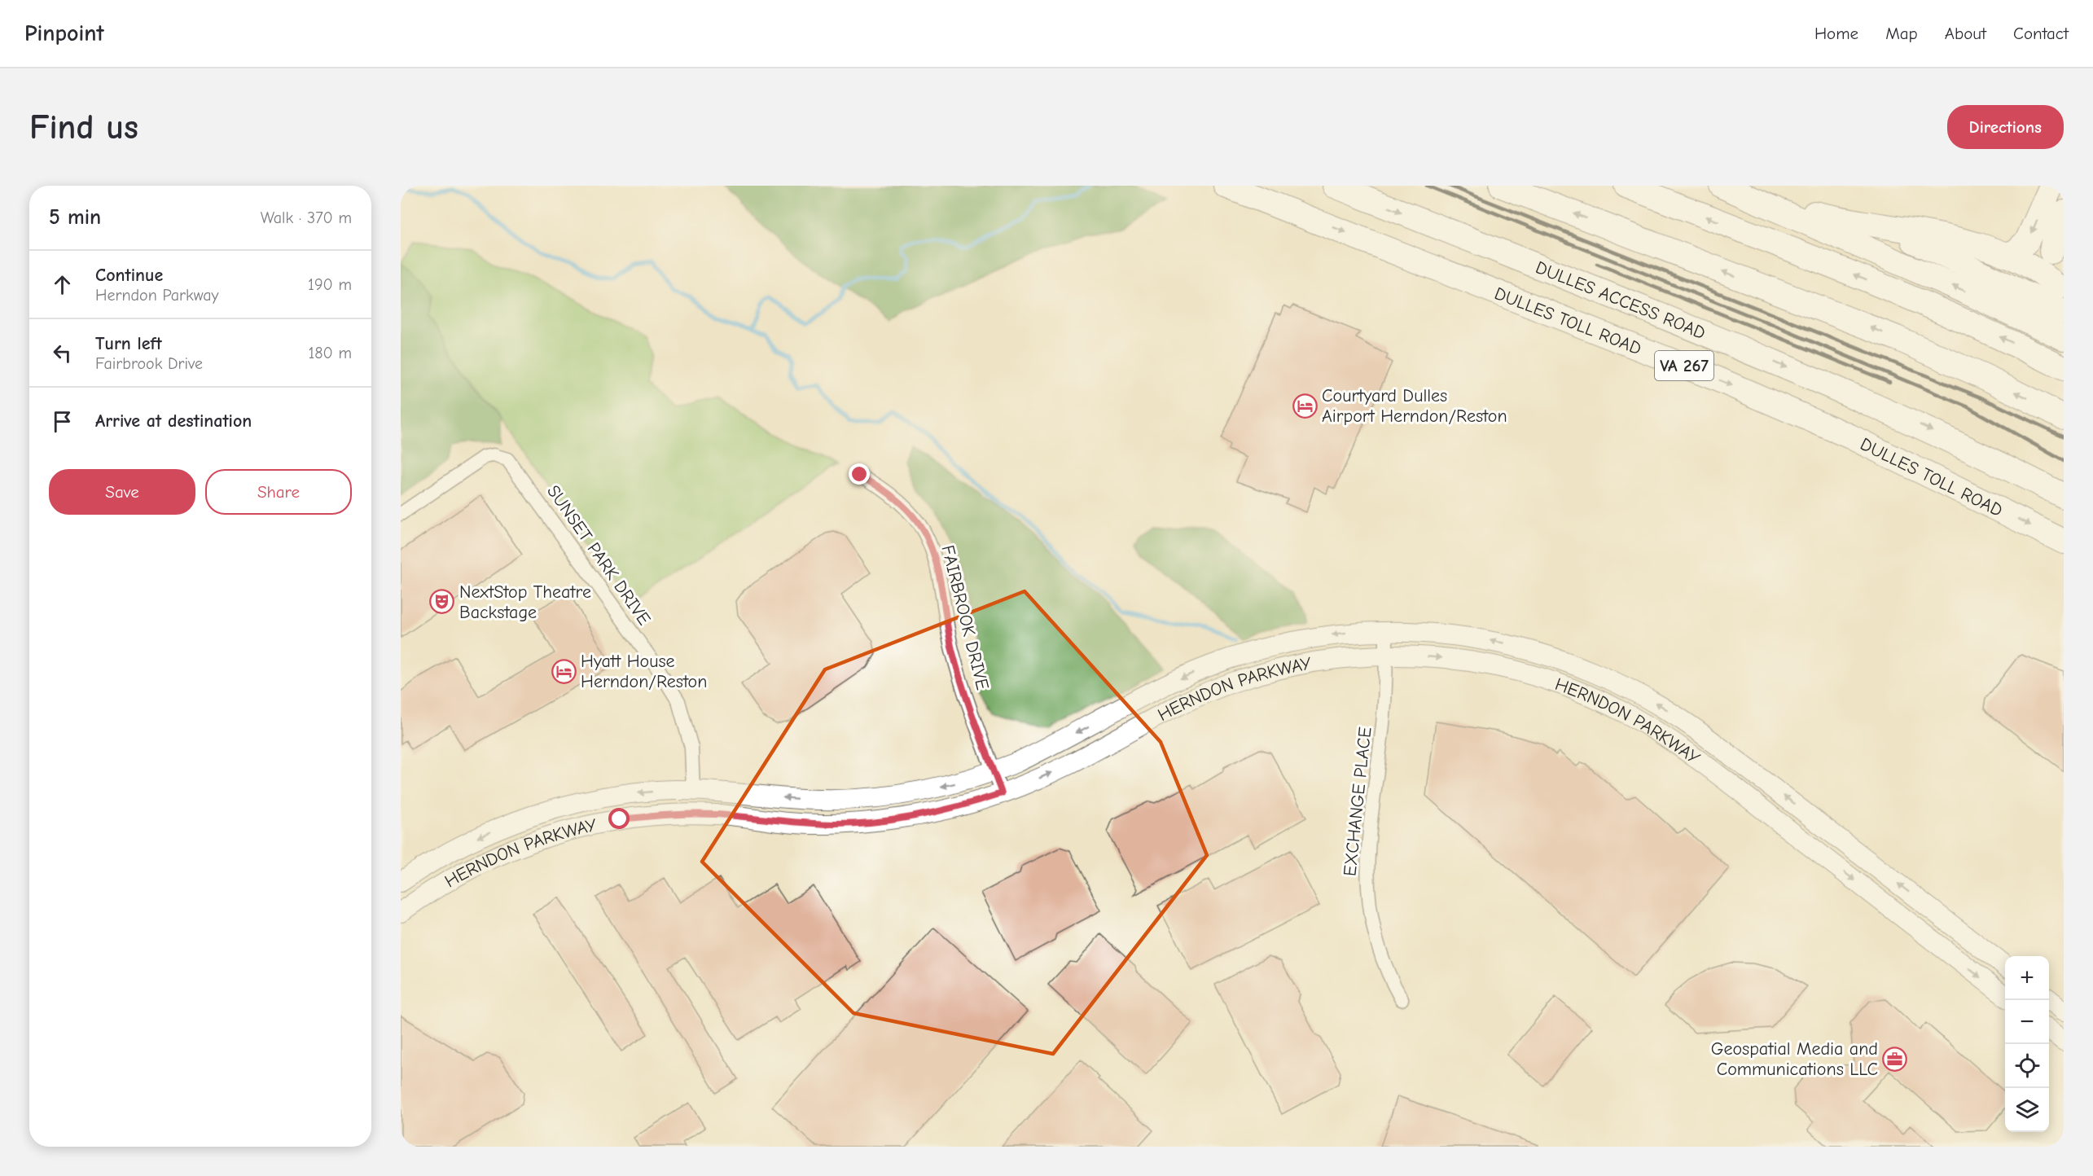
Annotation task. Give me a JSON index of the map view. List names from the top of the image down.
{
  "streets": {
    "highway": ["DULLES ACCESS ROAD", "DULLES TOLL ROAD", "VA 267"],
    "main road": ["HERNDON PARKWAY"],
    "street": ["SUNSET PARK DRIVE", "FAIRBROOK DRIVE", "EXCHANGE PLACE"]
  },
  "crossings": [
    ["SUNSET PARK DRIVE", "HERNDON PARKWAY"],
    ["FAIRBROOK DRIVE", "HERNDON PARKWAY"],
    ["HERNDON PARKWAY", "EXCHANGE PLACE"]
  ],
  "places": {
    "hotel": ["Courtyard Dulles Airport Herndon/Reston", "Hyatt House Herndon/Reston"],
    "theatre": ["NextStop Theatre Backstage"],
    "office": ["Geospatial Media and Communications LLC"]
  },
  "page": {
    "header": "Pinpoint",
    "nav": [
      "Home",
      "Map",
      "About",
      "Contact"
    ],
    "buttons": [
      "Directions",
      ["Save", "Share"]
    ],
    "title": "Find us",
    "heading": ["5 min", "Walk · 370 m"],
    "list": [
      ["Continue", "Herndon Parkway", "190 m"],
      ["Turn left", "Fairbrook Drive", "180 m"],
      "Arrive at destination"
    ],
    "map_buttons": ["+", "−"]
  }
}
